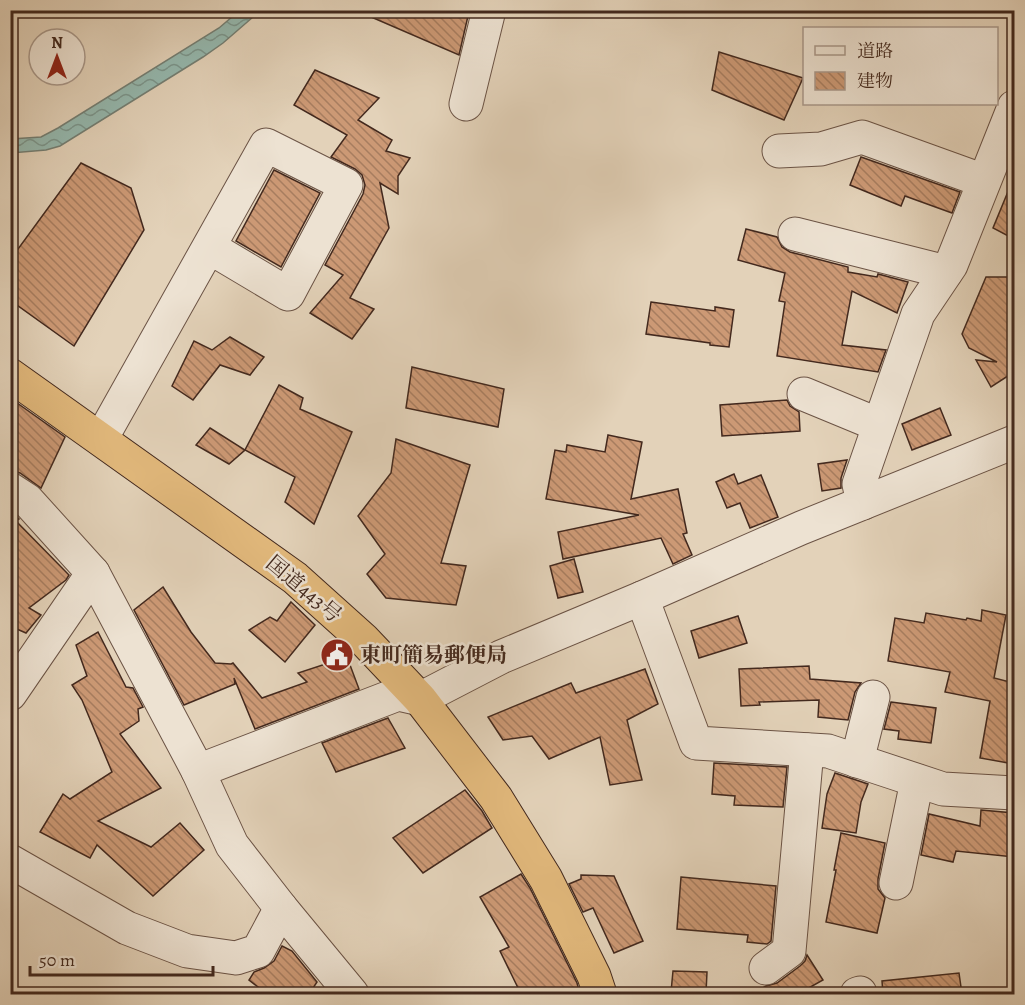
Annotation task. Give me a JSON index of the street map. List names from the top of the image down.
{
  "streets": {
    "highway": ["国道443号"]
  },
  "places": {
    "public building": ["東町簡易郵便局"]
  },
  "legend": ["道路", "建物"],
  "scale_bar": "50 m",
  "north": "top"
}
